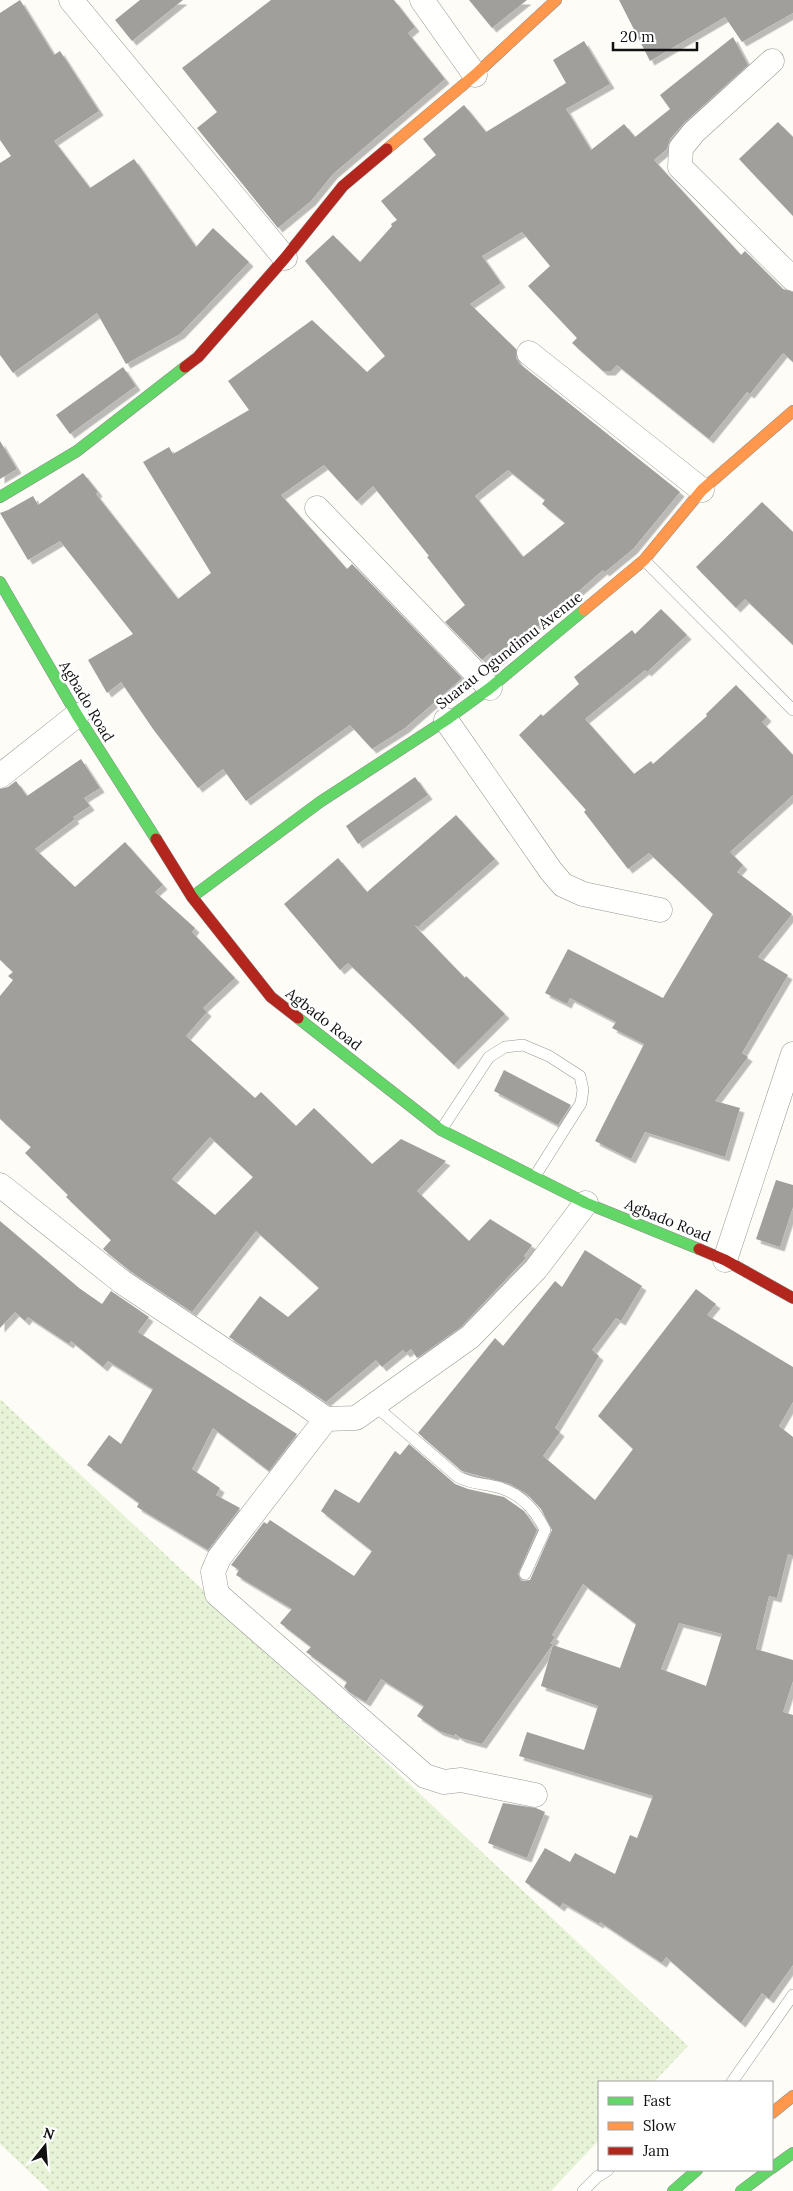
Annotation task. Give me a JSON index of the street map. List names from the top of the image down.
{
  "streets": {
    "street": ["Suarau Ogundimu Avenue", "Agbado Road"]
  },
  "crossings": [
    ["Suarau Ogundimu Avenue", "Agbado Road"]
  ],
  "legend": ["Fast", "Slow", "Jam"],
  "scale_bar": "20 m",
  "north": "top"
}
